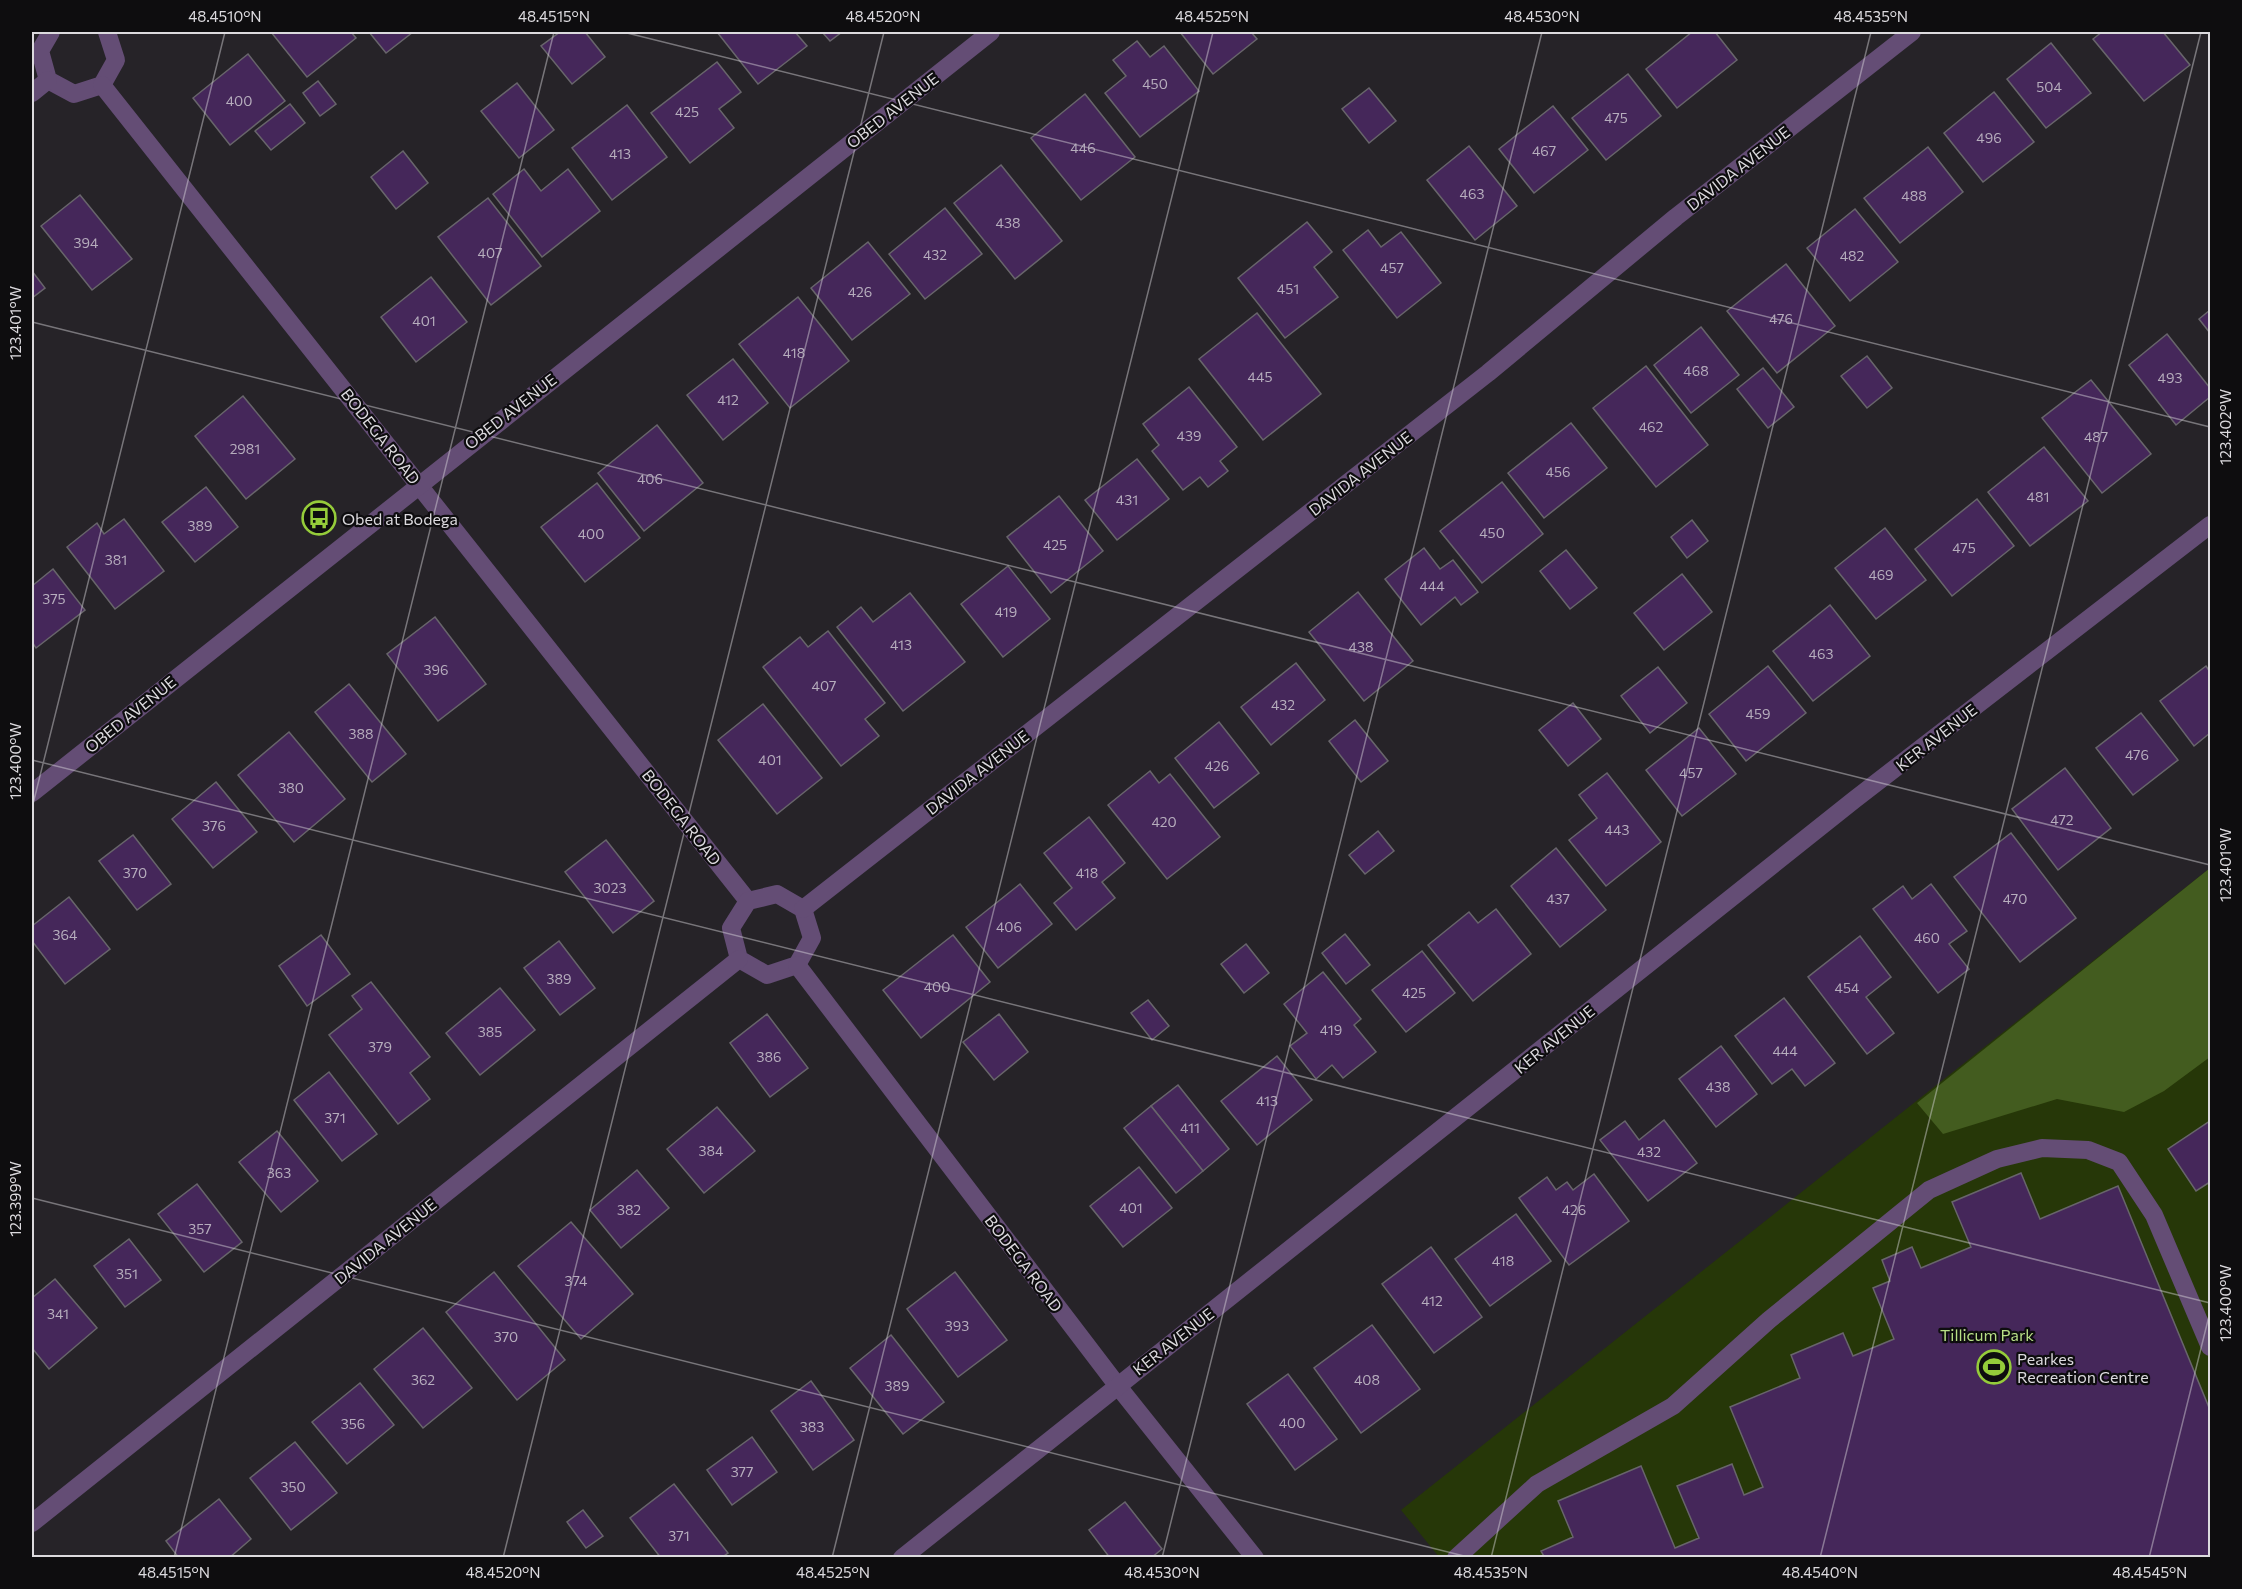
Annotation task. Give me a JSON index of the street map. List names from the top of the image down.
{
  "streets": {
    "street": [
      "OBED AVENUE",
      "DAVIDA AVENUE",
      "BODEGA ROAD",
      "KER AVENUE"
    ]
  },
  "crossings": [
    ["OBED AVENUE", "BODEGA ROAD"],
    ["DAVIDA AVENUE", "BODEGA ROAD"],
    ["BODEGA ROAD", "KER AVENUE"]
  ],
  "parks": ["Tillicum Park"],
  "places": {
    "bus stop": ["Obed at Bodega"],
    "sports": ["Pearkes Recreation Centre"]
  },
  "house_numbers": [
    "450",
    "504",
    "400",
    "425",
    "475",
    "496",
    "446",
    "467",
    "413",
    "463",
    "488",
    "438",
    "394",
    "407",
    "432",
    "482",
    "457",
    "451",
    "426",
    "476",
    "401",
    "418",
    "468",
    "445",
    "493",
    "412",
    "462",
    "439",
    "487",
    "2981",
    "456",
    "406",
    "481",
    "431",
    "389",
    "450",
    "400",
    "425",
    "475",
    "381",
    "469",
    "444",
    "375",
    "419",
    "413",
    "438",
    "463",
    "396",
    "407",
    "432",
    "459",
    "388",
    "476",
    "401",
    "426",
    "457",
    "380",
    "472",
    "420",
    "376",
    "443",
    "370",
    "418",
    "3023",
    "437",
    "470",
    "406",
    "364",
    "460",
    "389",
    "400",
    "454",
    "425",
    "419",
    "385",
    "379",
    "444",
    "386",
    "438",
    "413",
    "371",
    "411",
    "384",
    "432",
    "363",
    "401",
    "382",
    "426",
    "357",
    "418",
    "351",
    "374",
    "412",
    "341",
    "393",
    "370",
    "362",
    "408",
    "389",
    "400",
    "356",
    "383",
    "377",
    "350",
    "371"
  ],
  "coordinates": [
    "48.4510°N",
    "48.4515°N",
    "48.4520°N",
    "48.4525°N",
    "48.4530°N",
    "48.4535°N",
    "123.401°W",
    "123.402°W",
    "123.400°W",
    "123.399°W",
    "48.4540°N",
    "48.4545°N"
  ]
}
